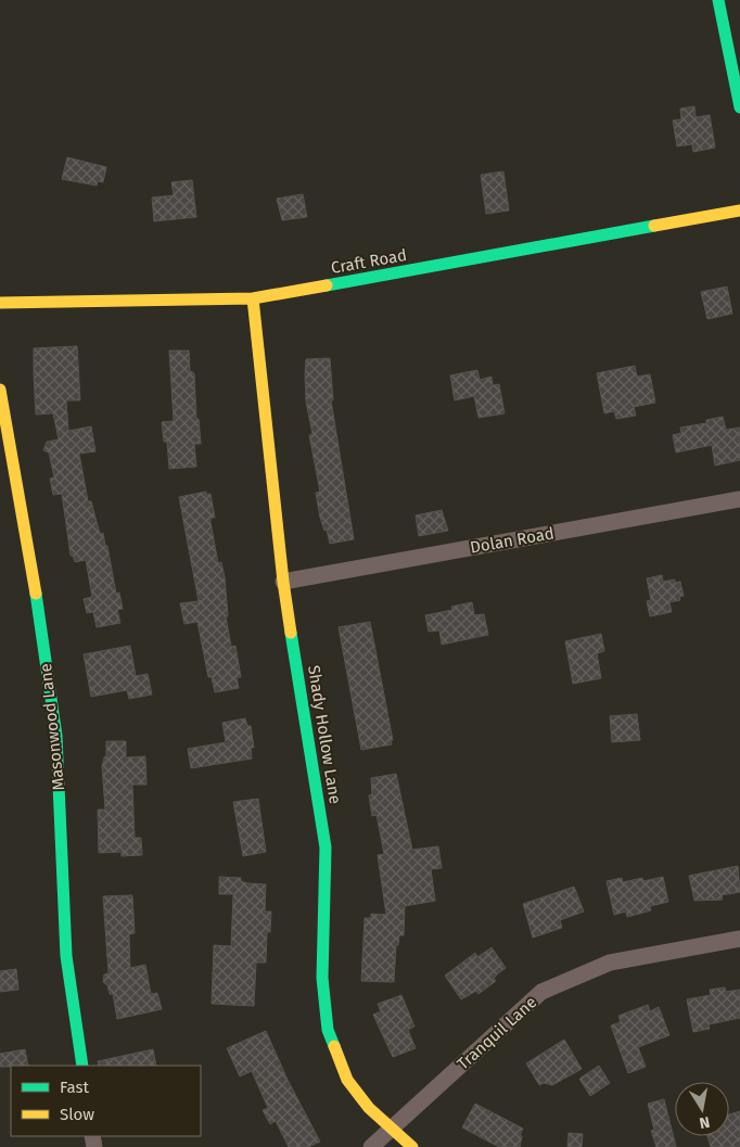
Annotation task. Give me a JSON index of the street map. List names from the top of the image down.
{
  "streets": {
    "street": [
      "Craft Road",
      "Dolan Road",
      "Masonwood Lane",
      "Shady Hollow Lane",
      "Tranquil Lane"
    ]
  },
  "crossings": [
    ["Craft Road", "Shady Hollow Lane"],
    ["Dolan Road", "Shady Hollow Lane"],
    ["Shady Hollow Lane", "Tranquil Lane"]
  ],
  "legend": ["Fast", "Slow"],
  "north": "bottom"
}
